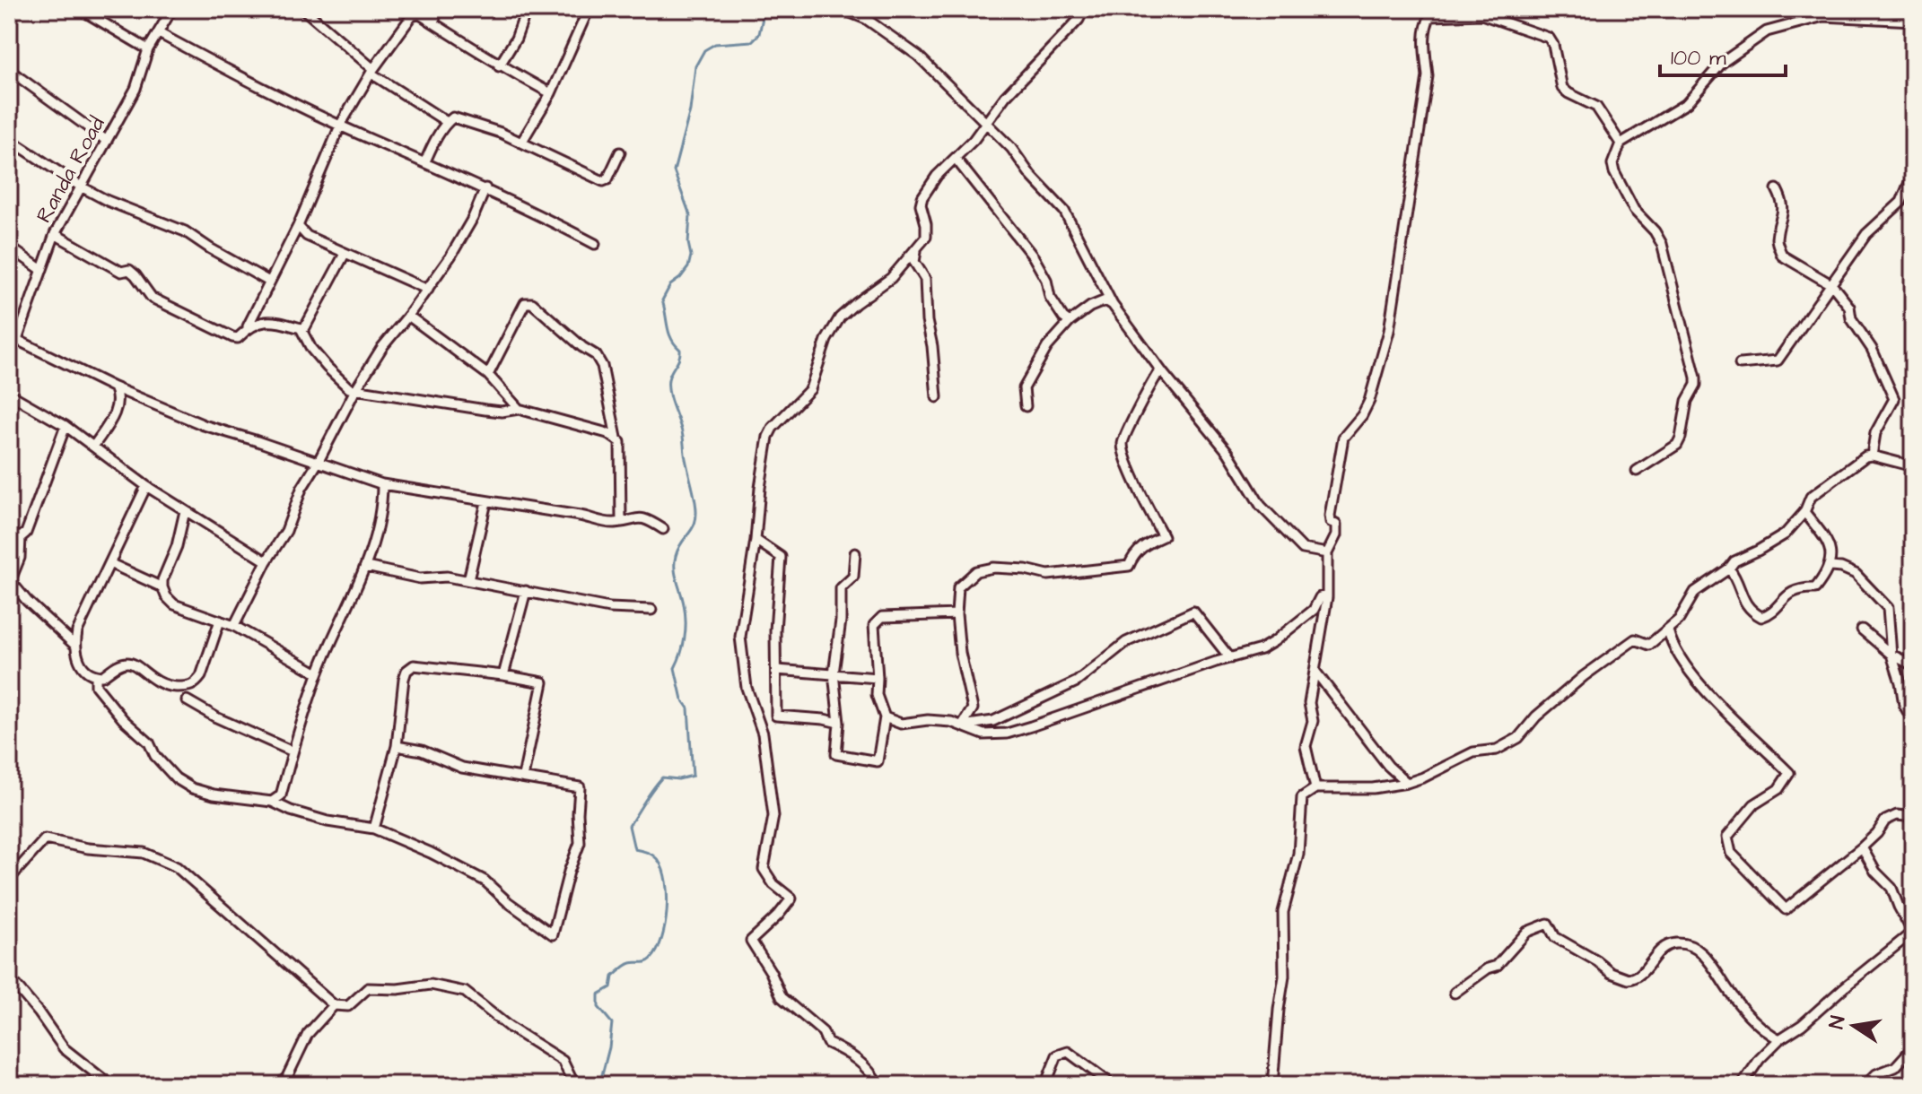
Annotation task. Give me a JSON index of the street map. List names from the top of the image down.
{
  "streets": {
    "street": ["Randa Road"]
  },
  "scale_bar": "100 m",
  "north": "left"
}
